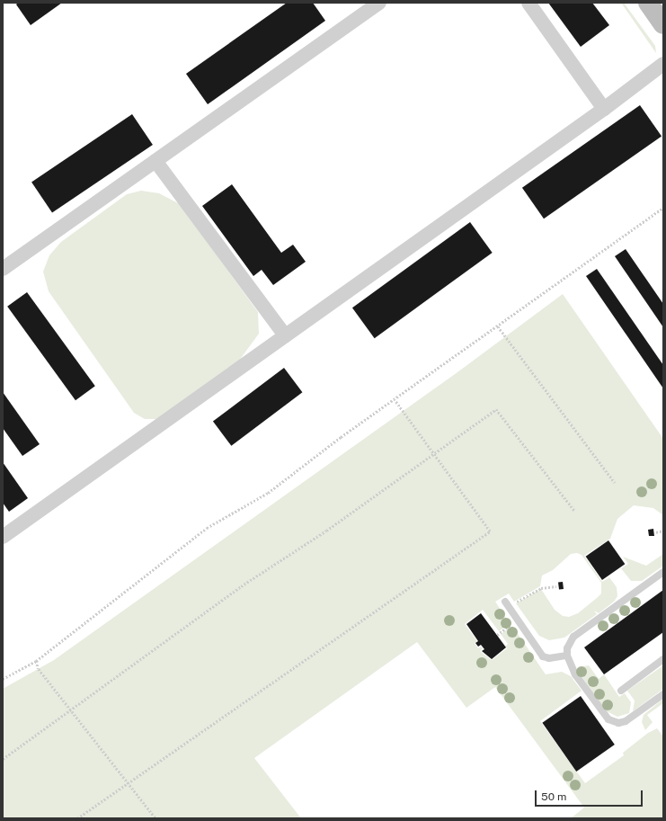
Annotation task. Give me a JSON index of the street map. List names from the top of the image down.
{
  "scale_bar": "50 m"
}
